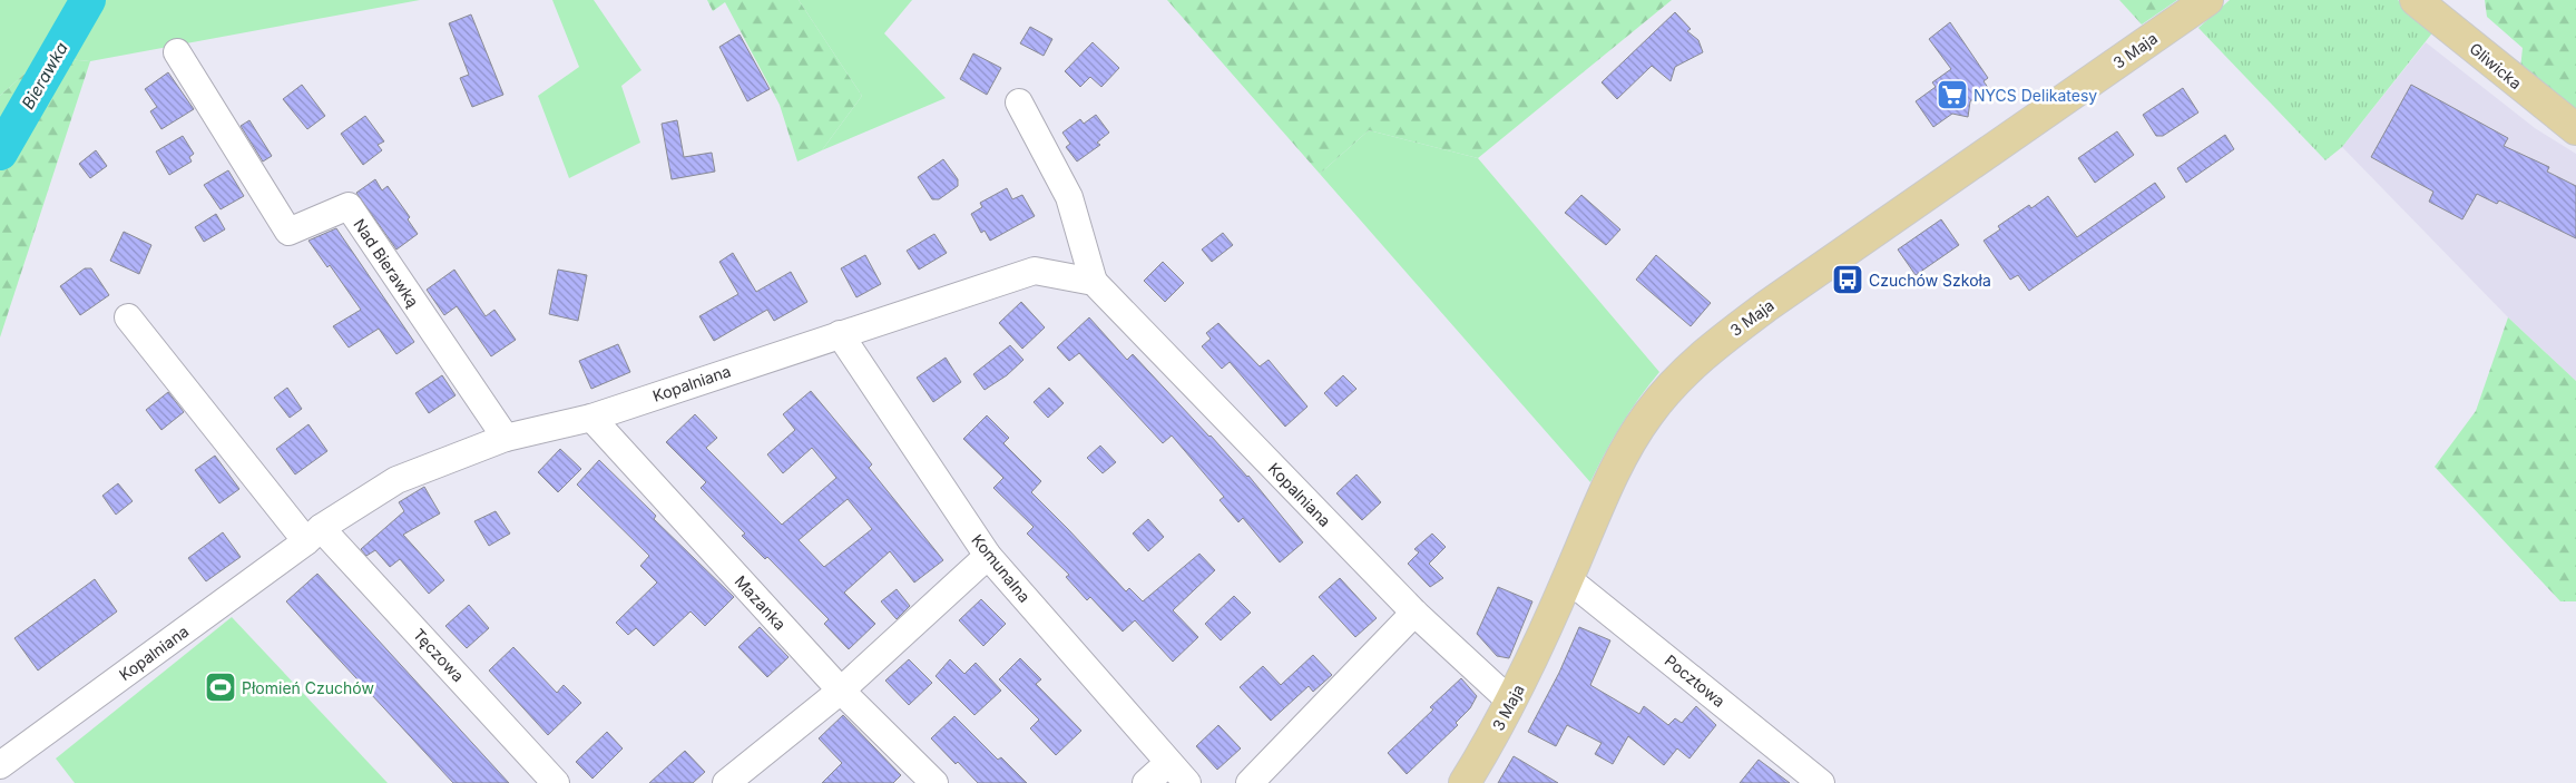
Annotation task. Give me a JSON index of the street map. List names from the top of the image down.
{
  "streets": {
    "main road": ["3 Maja", "Gliwicka"],
    "street": [
      "Nad Bierawką",
      "Kopalniana",
      "Komunalna",
      "Mazanka",
      "Tęczowa",
      "Pocztowa"
    ]
  },
  "crossings": [
    ["3 Maja", "Kopalniana"],
    ["3 Maja", "Pocztowa"],
    ["Nad Bierawką", "Kopalniana"],
    ["Kopalniana", "Komunalna"],
    ["Kopalniana", "Mazanka"],
    ["Kopalniana", "Tęczowa"]
  ],
  "water": ["Bierawka"],
  "places": {
    "supermarket": ["NYCS Delikatesy"],
    "bus stop": ["Czuchów Szkoła"],
    "sports": ["Płomień Czuchów"]
  }
}
